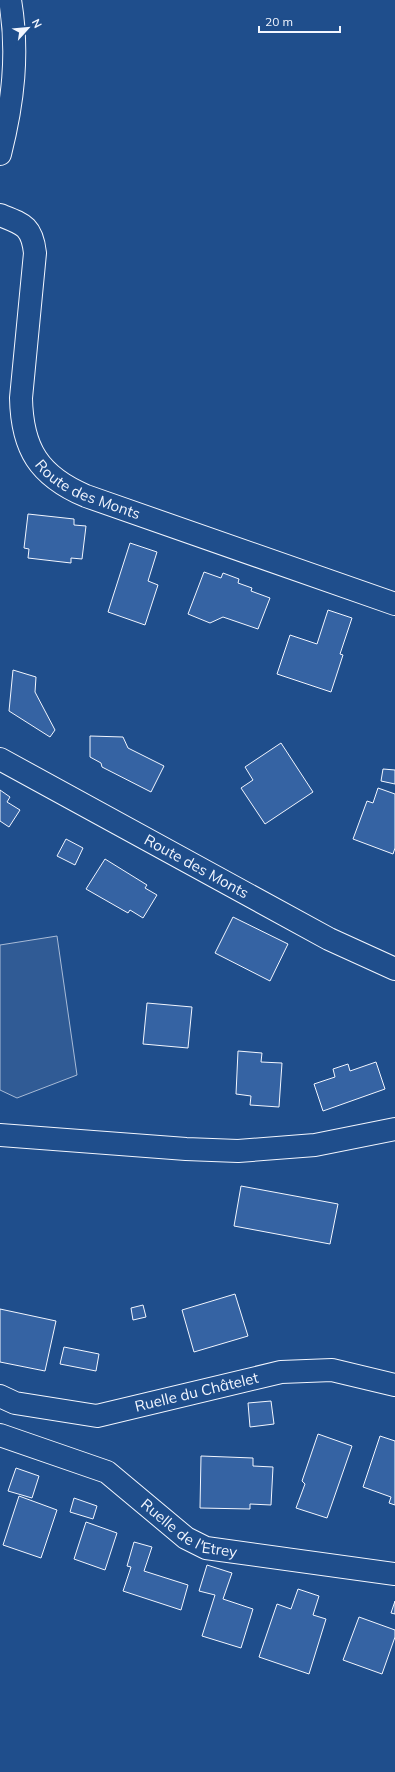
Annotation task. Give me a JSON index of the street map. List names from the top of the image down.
{
  "streets": {
    "street": ["Route des Monts", "Ruelle du Châtelet", "Ruelle de l'Etrey"]
  },
  "scale_bar": "20 m",
  "north": "top right"
}
